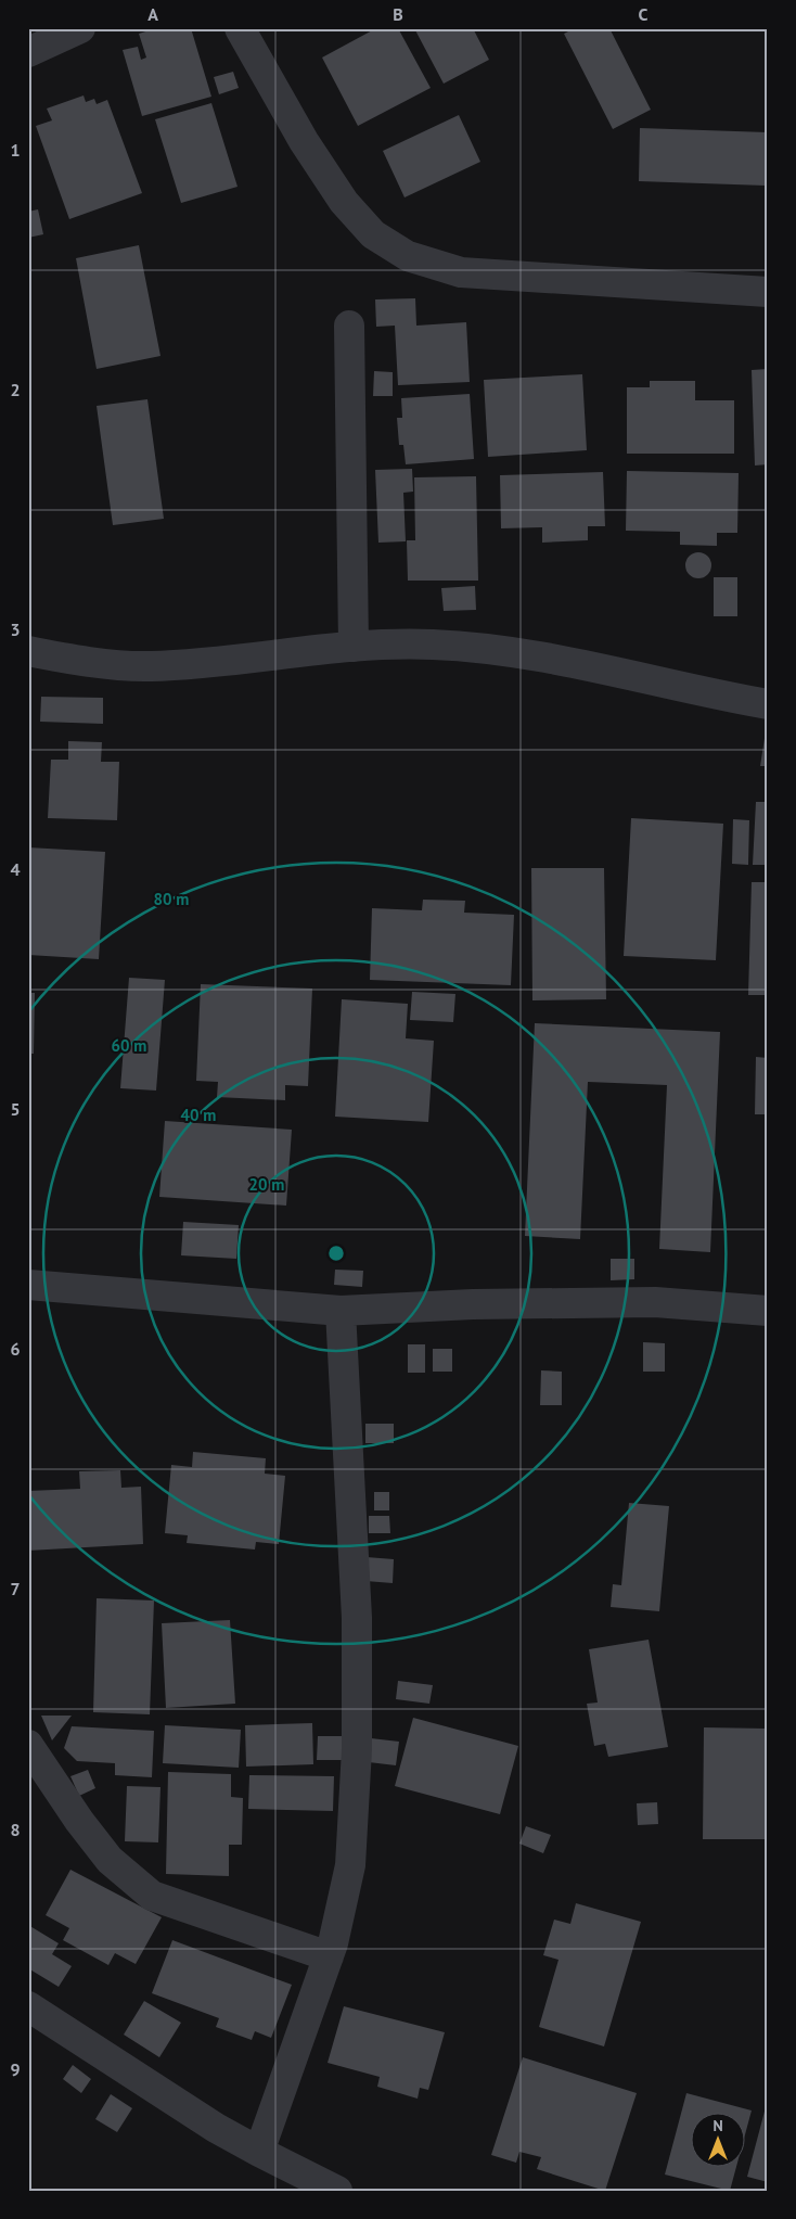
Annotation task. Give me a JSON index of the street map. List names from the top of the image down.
{
  "north": "top",
  "grid": {
    "columns": ["A", "B", "C"],
    "rows": [
      "1",
      "2",
      "3",
      "4",
      "5",
      "6",
      "7",
      "8",
      "9"
    ]
  },
  "rings": [
    "80 m",
    "60 m",
    "40 m",
    "20 m"
  ]
}
